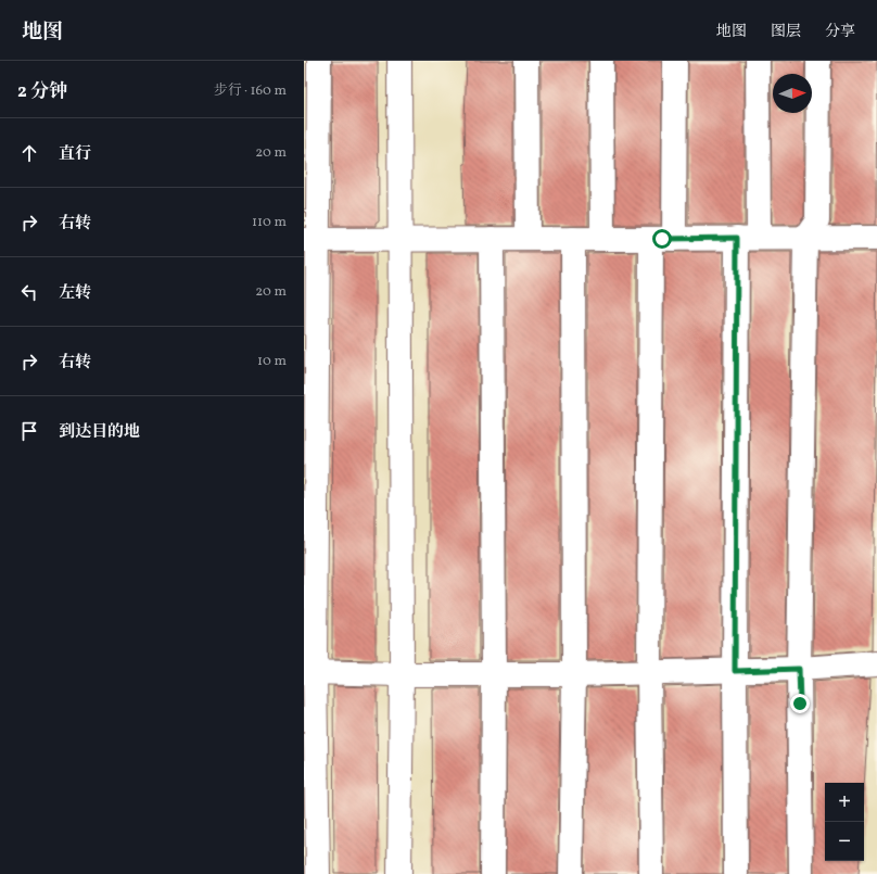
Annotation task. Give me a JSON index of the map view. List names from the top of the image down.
{
  "north": "right",
  "page": {
    "header": "地图",
    "nav": ["地图", "图层", "分享"],
    "heading": ["2 分钟", "步行 · 160 m"],
    "list": [
      ["直行", "20 m"],
      ["右转", "110 m"],
      ["左转", "20 m"],
      ["右转", "10 m"],
      "到达目的地"
    ],
    "map_buttons": ["+", "−"]
  }
}
